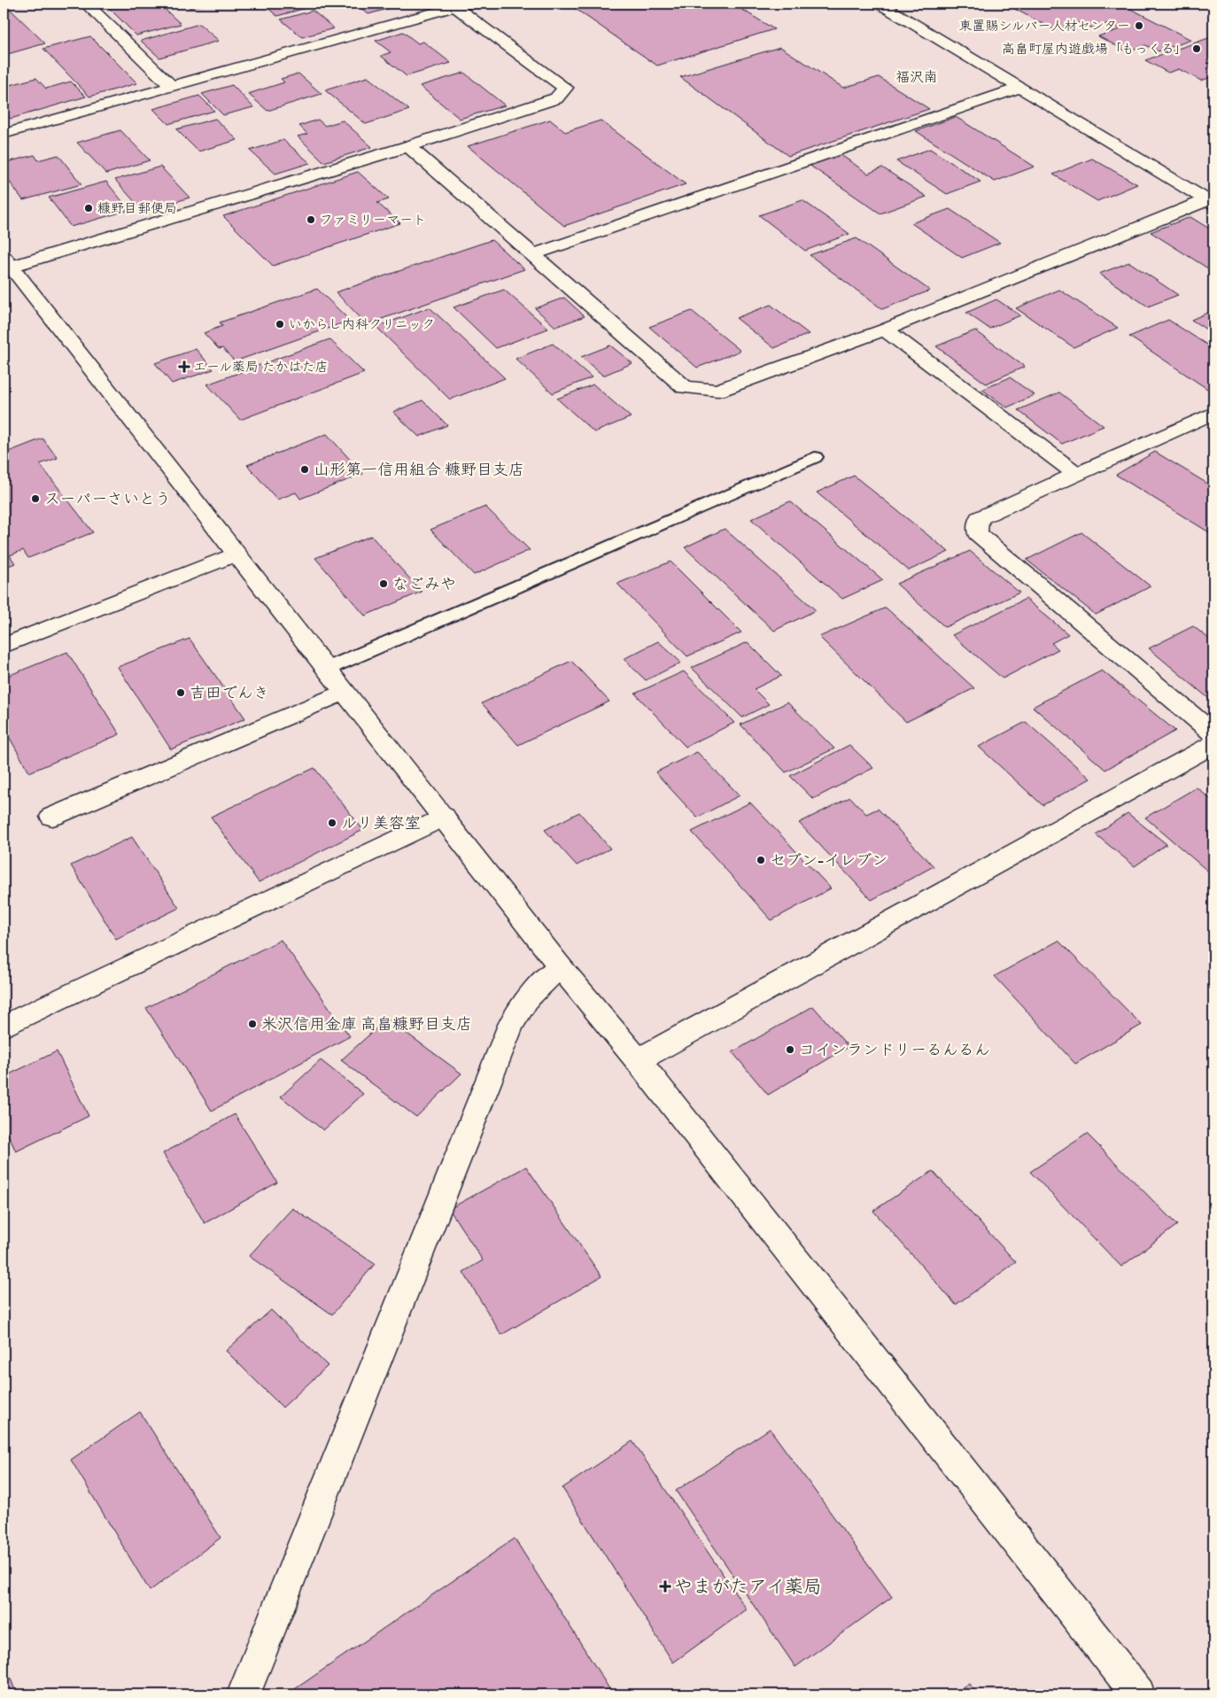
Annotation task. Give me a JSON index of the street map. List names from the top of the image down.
{
  "districts": ["福沢南"],
  "places": {
    "other": [
      "東置賜シルバー人材センター",
      "高畠町屋内遊戯場「もっくる」",
      "糠野目郵便局",
      "ファミリーマート",
      "いからし内科クリニック",
      "山形第一信用組合 糠野目支店",
      "スーパーさいとう",
      "なごみや",
      "吉田でんき",
      "ルリ美容室",
      "セブン-イレブン",
      "米沢信用金庫 高畠糠野目支店",
      "コインランドリーるんるん"
    ],
    "health": ["エール薬局 たかはた店", "やまがたアイ薬局"]
  }
}
